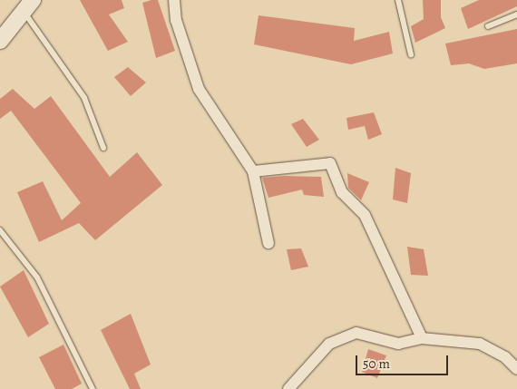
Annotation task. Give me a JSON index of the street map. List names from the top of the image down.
{
  "scale_bar": "50 m"
}
